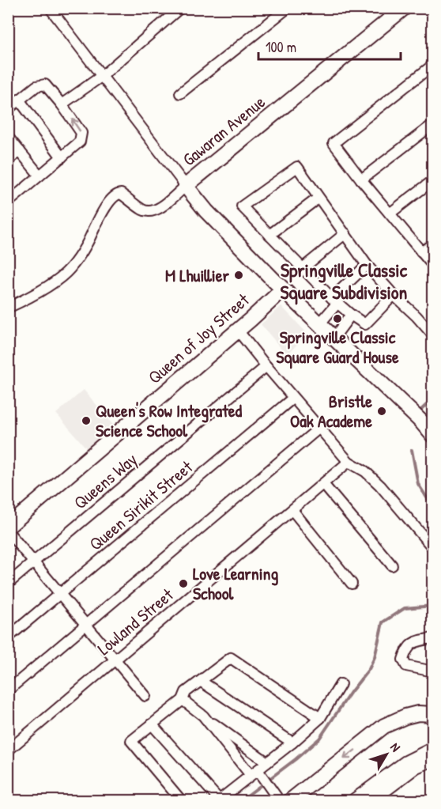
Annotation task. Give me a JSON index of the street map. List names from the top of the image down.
{
  "streets": {
    "street": [
      "Gawaran Avenue",
      "Queen of Joy Street",
      "Queens Way",
      "Queen Sirikit Street",
      "Lowland Street"
    ]
  },
  "crossings": [
    ["Gawaran Avenue", "Queen of Joy Street"]
  ],
  "districts": ["Springville Classic Square Subdivision"],
  "places": [
    "M Lhuillier",
    "Springville Classic Square Guard House",
    "Bristle Oak Academe",
    "Queen's Row Integrated Science School",
    "Love Learning School"
  ],
  "scale_bar": "100 m",
  "north": "top right"
}
